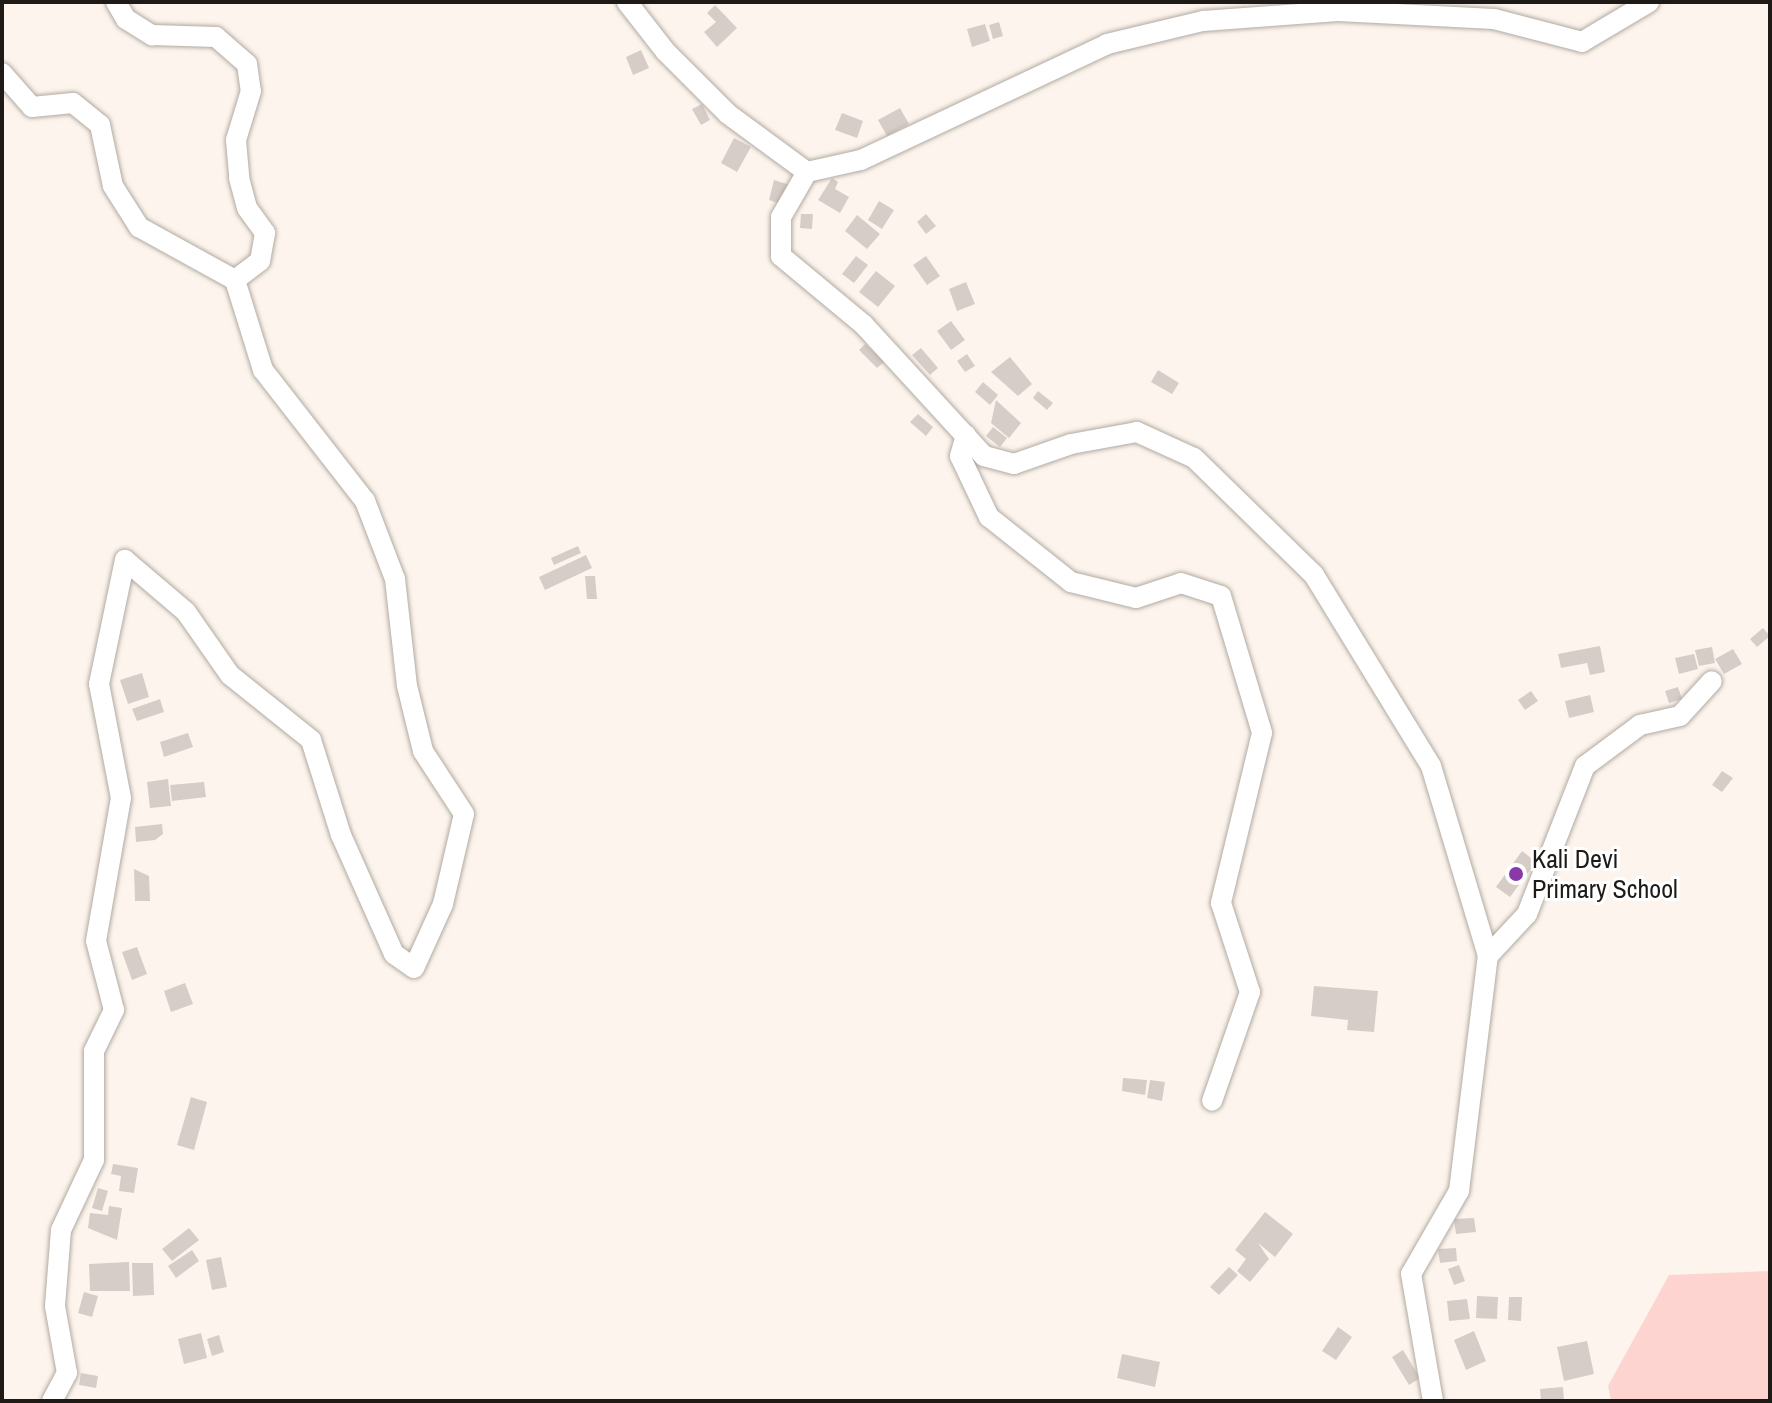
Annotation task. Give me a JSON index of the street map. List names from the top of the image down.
{
  "places": ["Kali Devi Primary School"]
}
